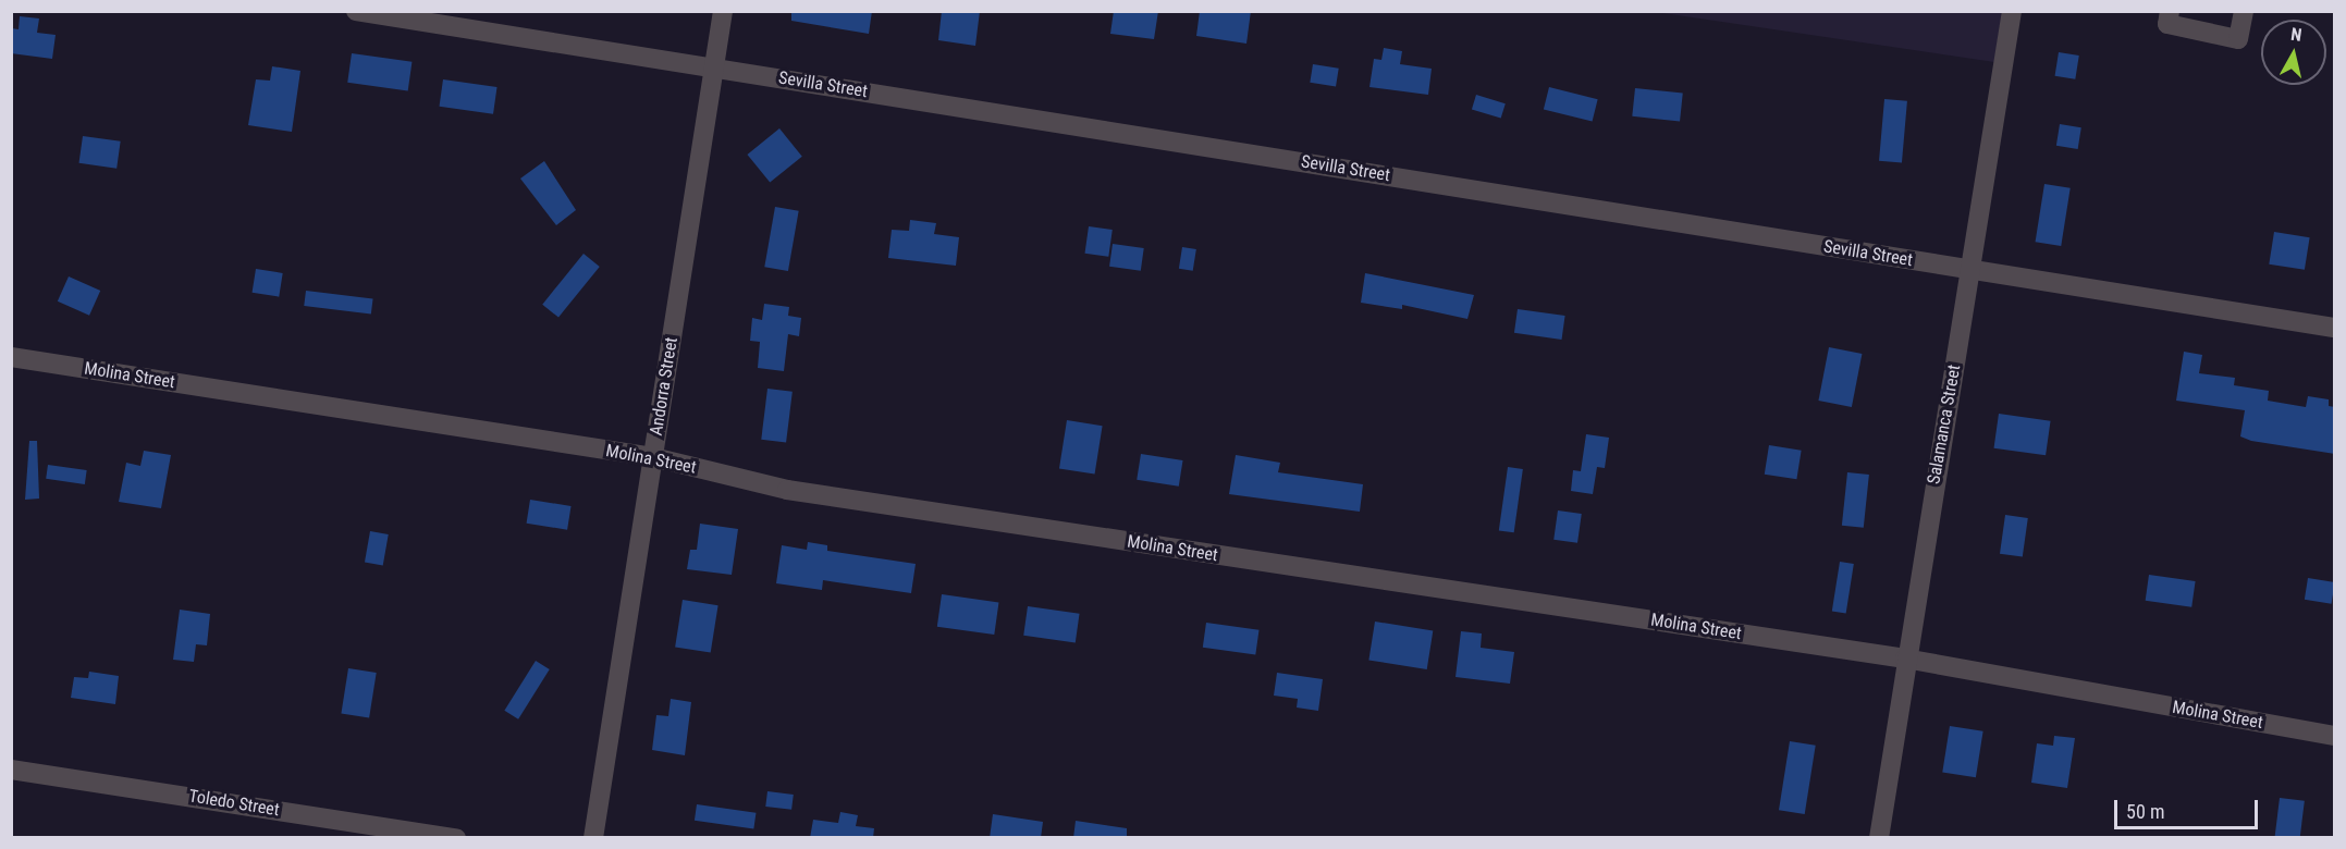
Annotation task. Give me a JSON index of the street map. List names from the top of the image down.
{
  "streets": {
    "street": [
      "Sevilla Street",
      "Molina Street",
      "Andorra Street",
      "Salamanca Street",
      "Toledo Street"
    ]
  },
  "crossings": [
    ["Sevilla Street", "Andorra Street"],
    ["Sevilla Street", "Salamanca Street"],
    ["Molina Street", "Andorra Street"],
    ["Molina Street", "Salamanca Street"]
  ],
  "scale_bar": "50 m",
  "north": "top"
}
